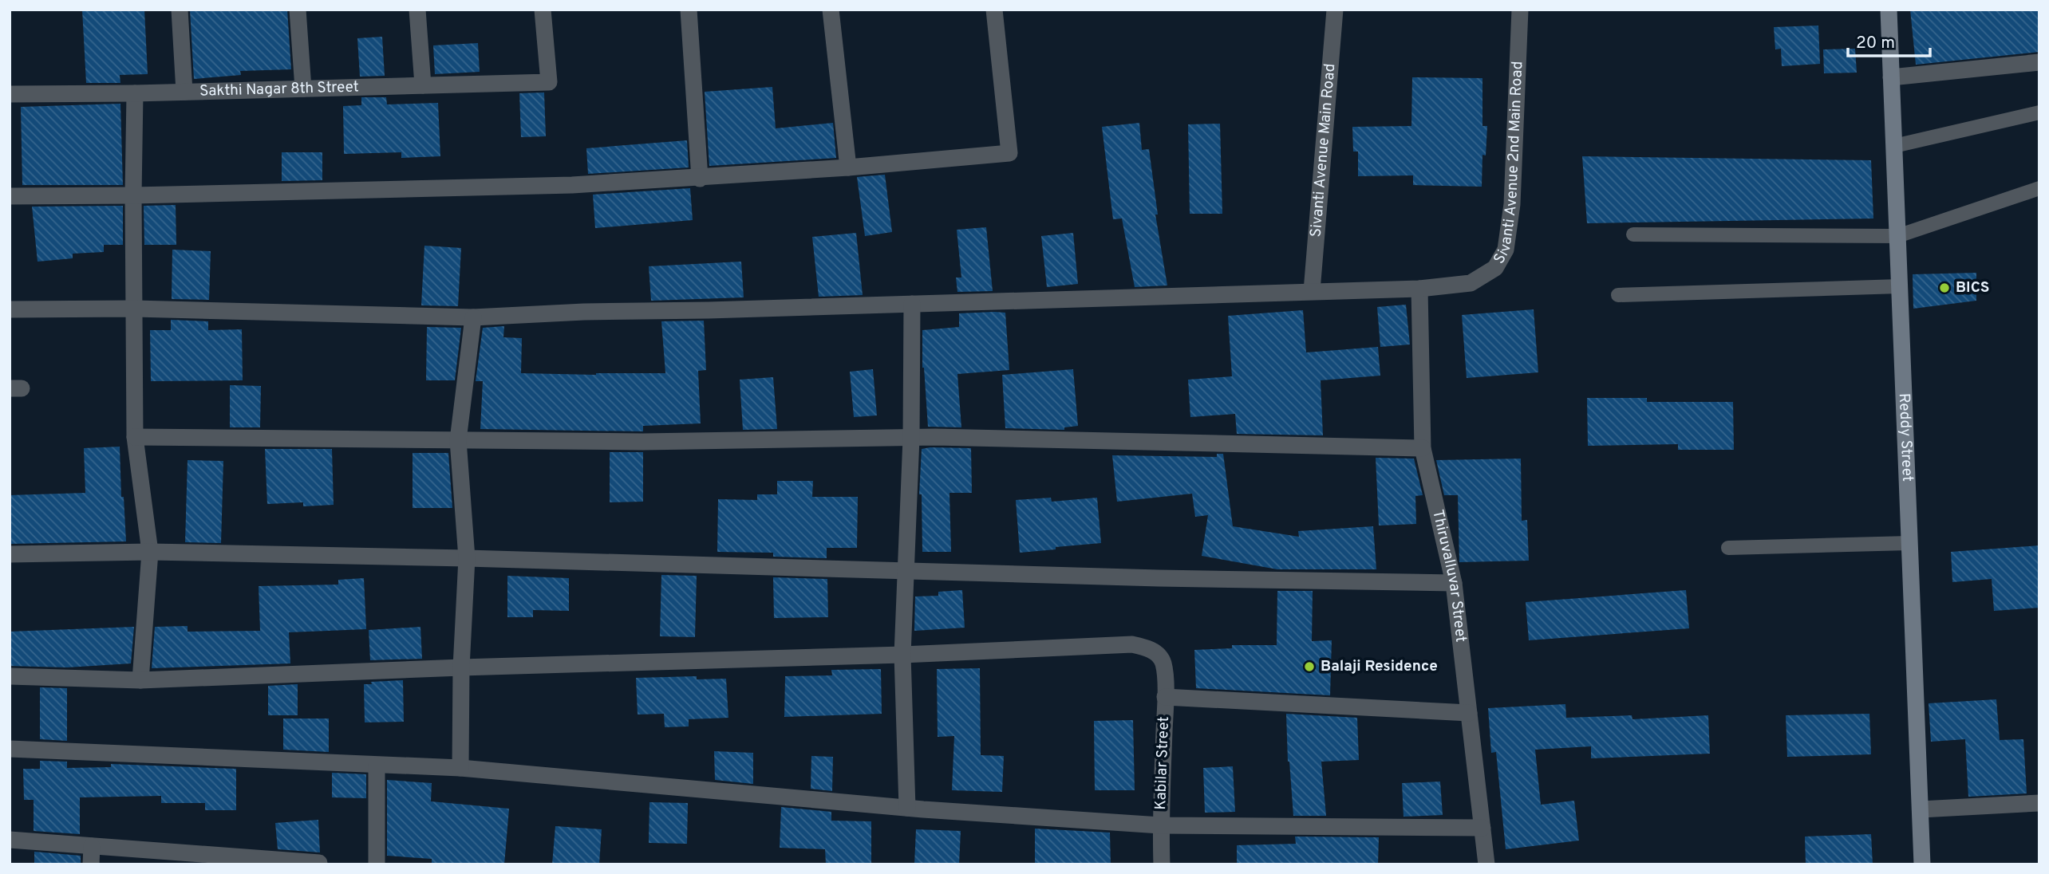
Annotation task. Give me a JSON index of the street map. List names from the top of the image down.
{
  "streets": {
    "street": [
      "Sakthi Nagar 8th Street",
      "Sivanti Avenue Main Road",
      "Sivanti Avenue 2nd Main Road",
      "Reddy Street",
      "Thiruvalluvar Street",
      "Kabilar Street"
    ]
  },
  "crossings": [
    ["Sivanti Avenue Main Road", "Sivanti Avenue 2nd Main Road"],
    ["Sivanti Avenue 2nd Main Road", "Thiruvalluvar Street"]
  ],
  "places": ["BICS", "Balaji Residence"],
  "scale_bar": "20 m"
}
